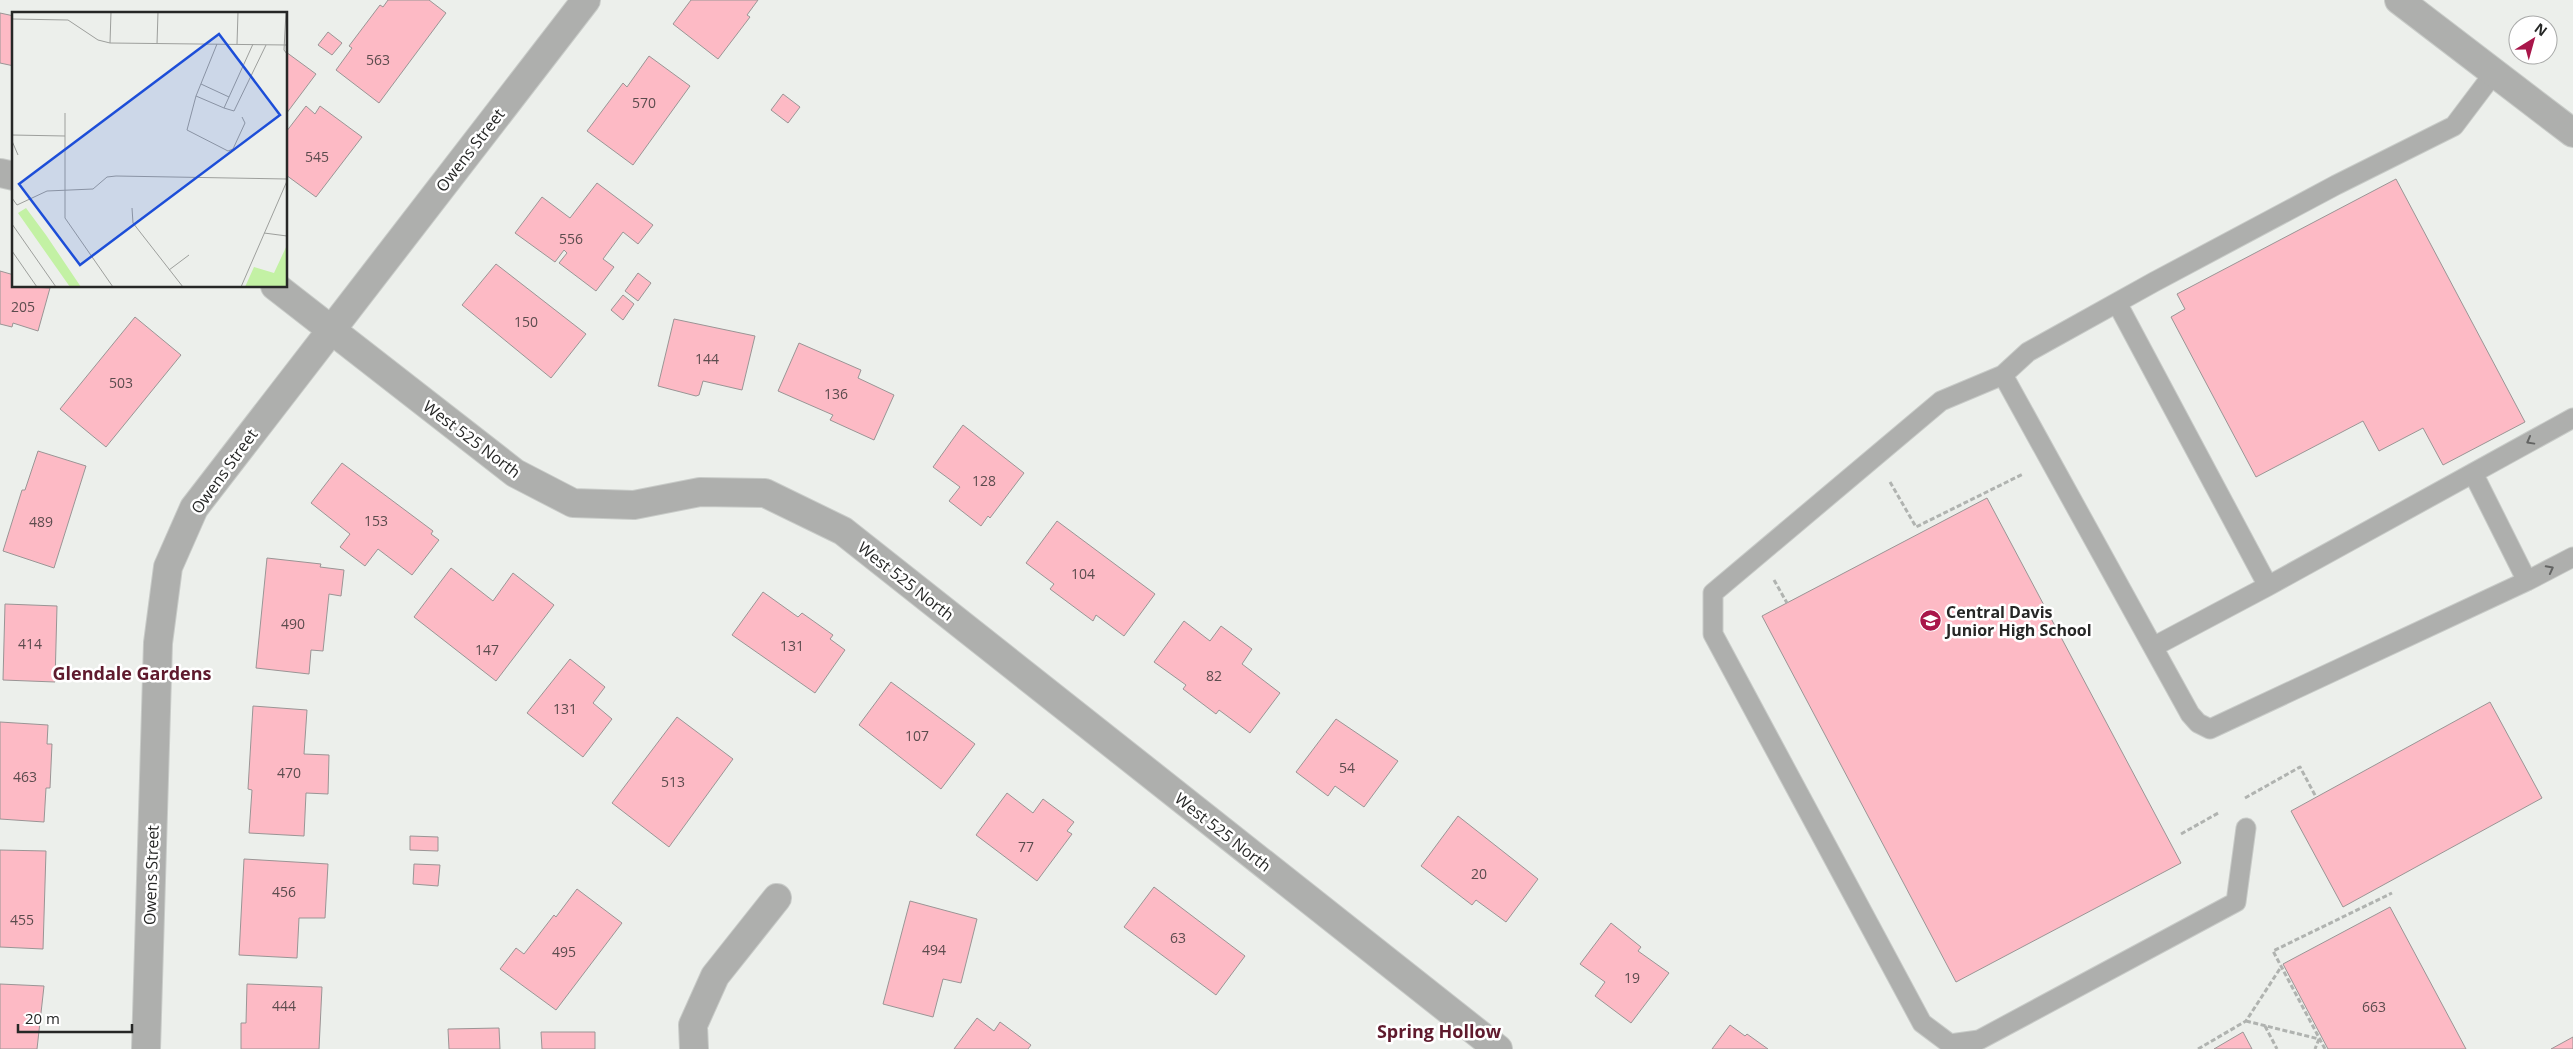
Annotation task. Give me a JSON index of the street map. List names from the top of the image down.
{
  "streets": {
    "street": ["Owens Street", "West 525 North"]
  },
  "crossings": [
    ["Owens Street", "West 525 North"]
  ],
  "districts": ["Glendale Gardens", "Spring Hollow"],
  "places": {
    "school or university": ["Central Davis Junior High School"]
  },
  "house_numbers": [
    "563",
    "570",
    "545",
    "556",
    "205",
    "150",
    "144",
    "503",
    "136",
    "128",
    "153",
    "489",
    "104",
    "490",
    "414",
    "131",
    "147",
    "82",
    "131",
    "107",
    "54",
    "470",
    "463",
    "513",
    "77",
    "20",
    "456",
    "455",
    "63",
    "494",
    "495",
    "19",
    "444",
    "663"
  ],
  "scale_bar": "20 m",
  "north": "top right"
}
